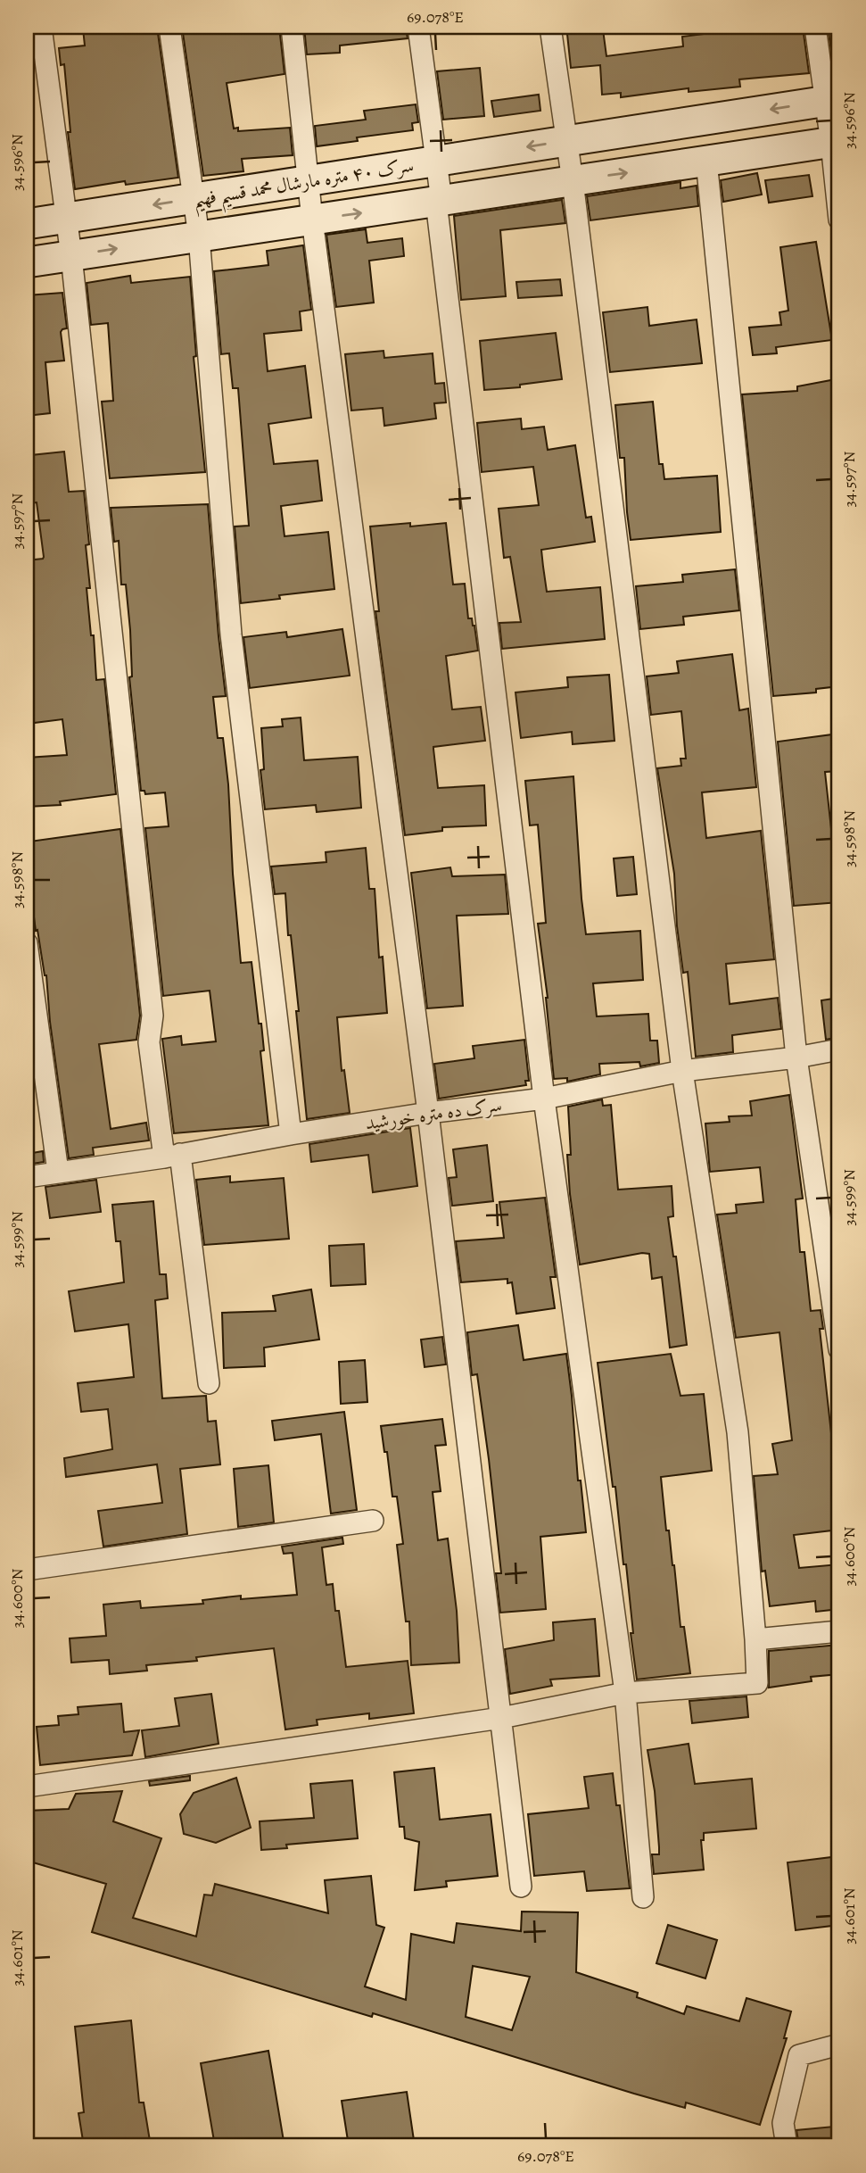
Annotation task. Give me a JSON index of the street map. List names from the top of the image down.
{
  "streets": {
    "street": ["سرک ۴۰ متره مارشال محمد قسیم فهیم", "سرک ده متره خورشید"]
  },
  "coordinates": [
    "69.078°E",
    "34.596°N",
    "34.597°N",
    "34.598°N",
    "34.599°N",
    "34.600°N",
    "34.601°N"
  ]
}
